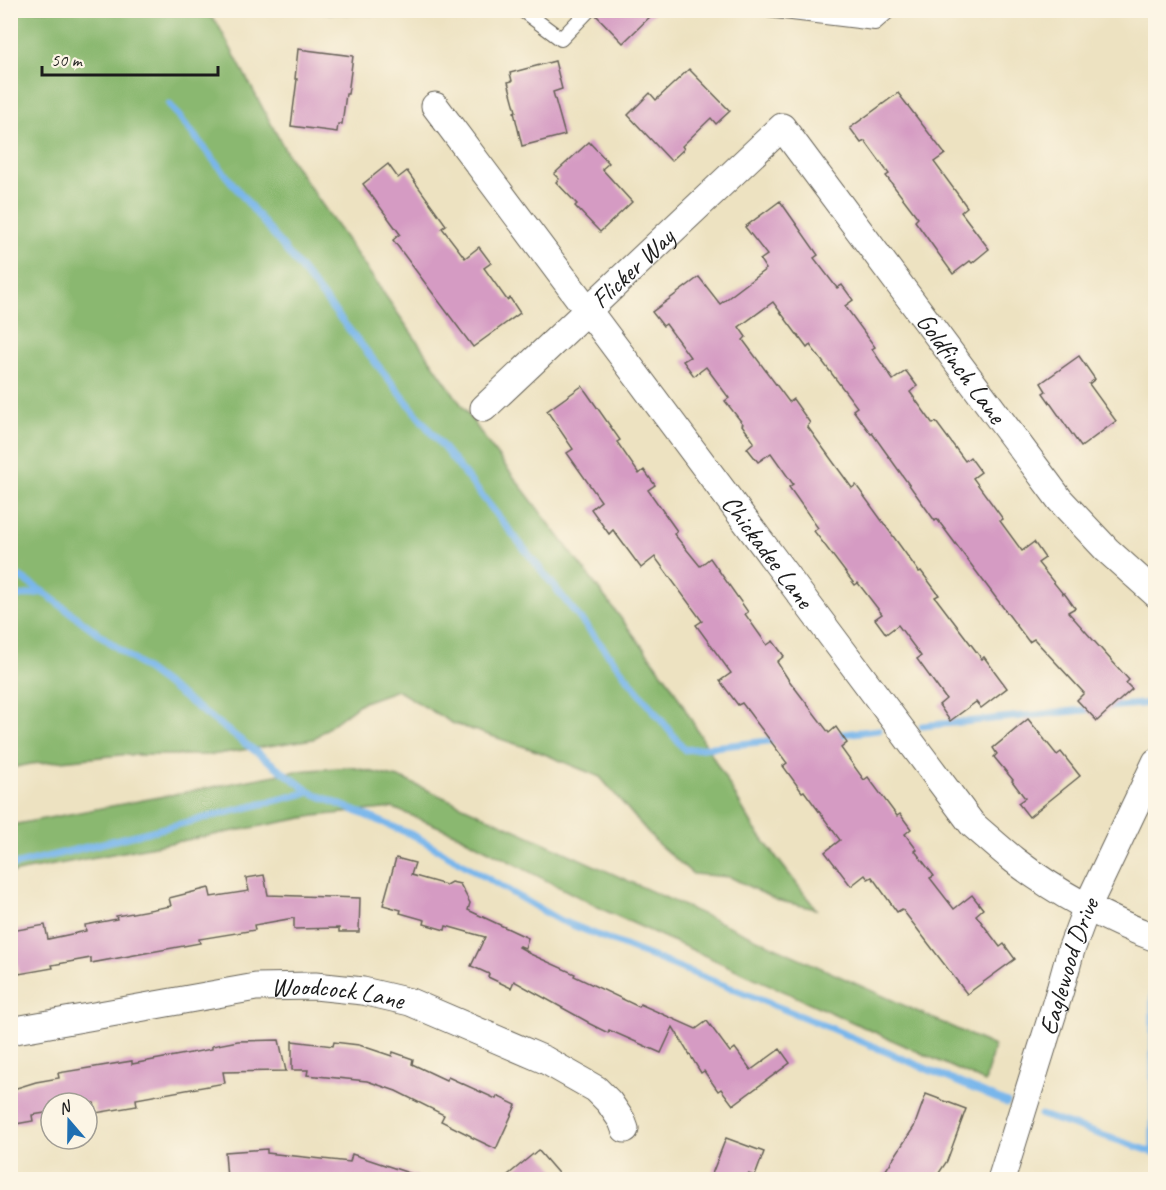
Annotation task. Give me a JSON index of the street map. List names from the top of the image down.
{
  "streets": {
    "street": [
      "Flicker Way",
      "Goldfinch Lane",
      "Chickadee Lane",
      "Eaglewood Drive",
      "Woodcock Lane"
    ]
  },
  "crossings": [
    ["Flicker Way", "Goldfinch Lane"],
    ["Flicker Way", "Chickadee Lane"],
    ["Chickadee Lane", "Eaglewood Drive"]
  ],
  "scale_bar": "50 m",
  "north": "top"
}
